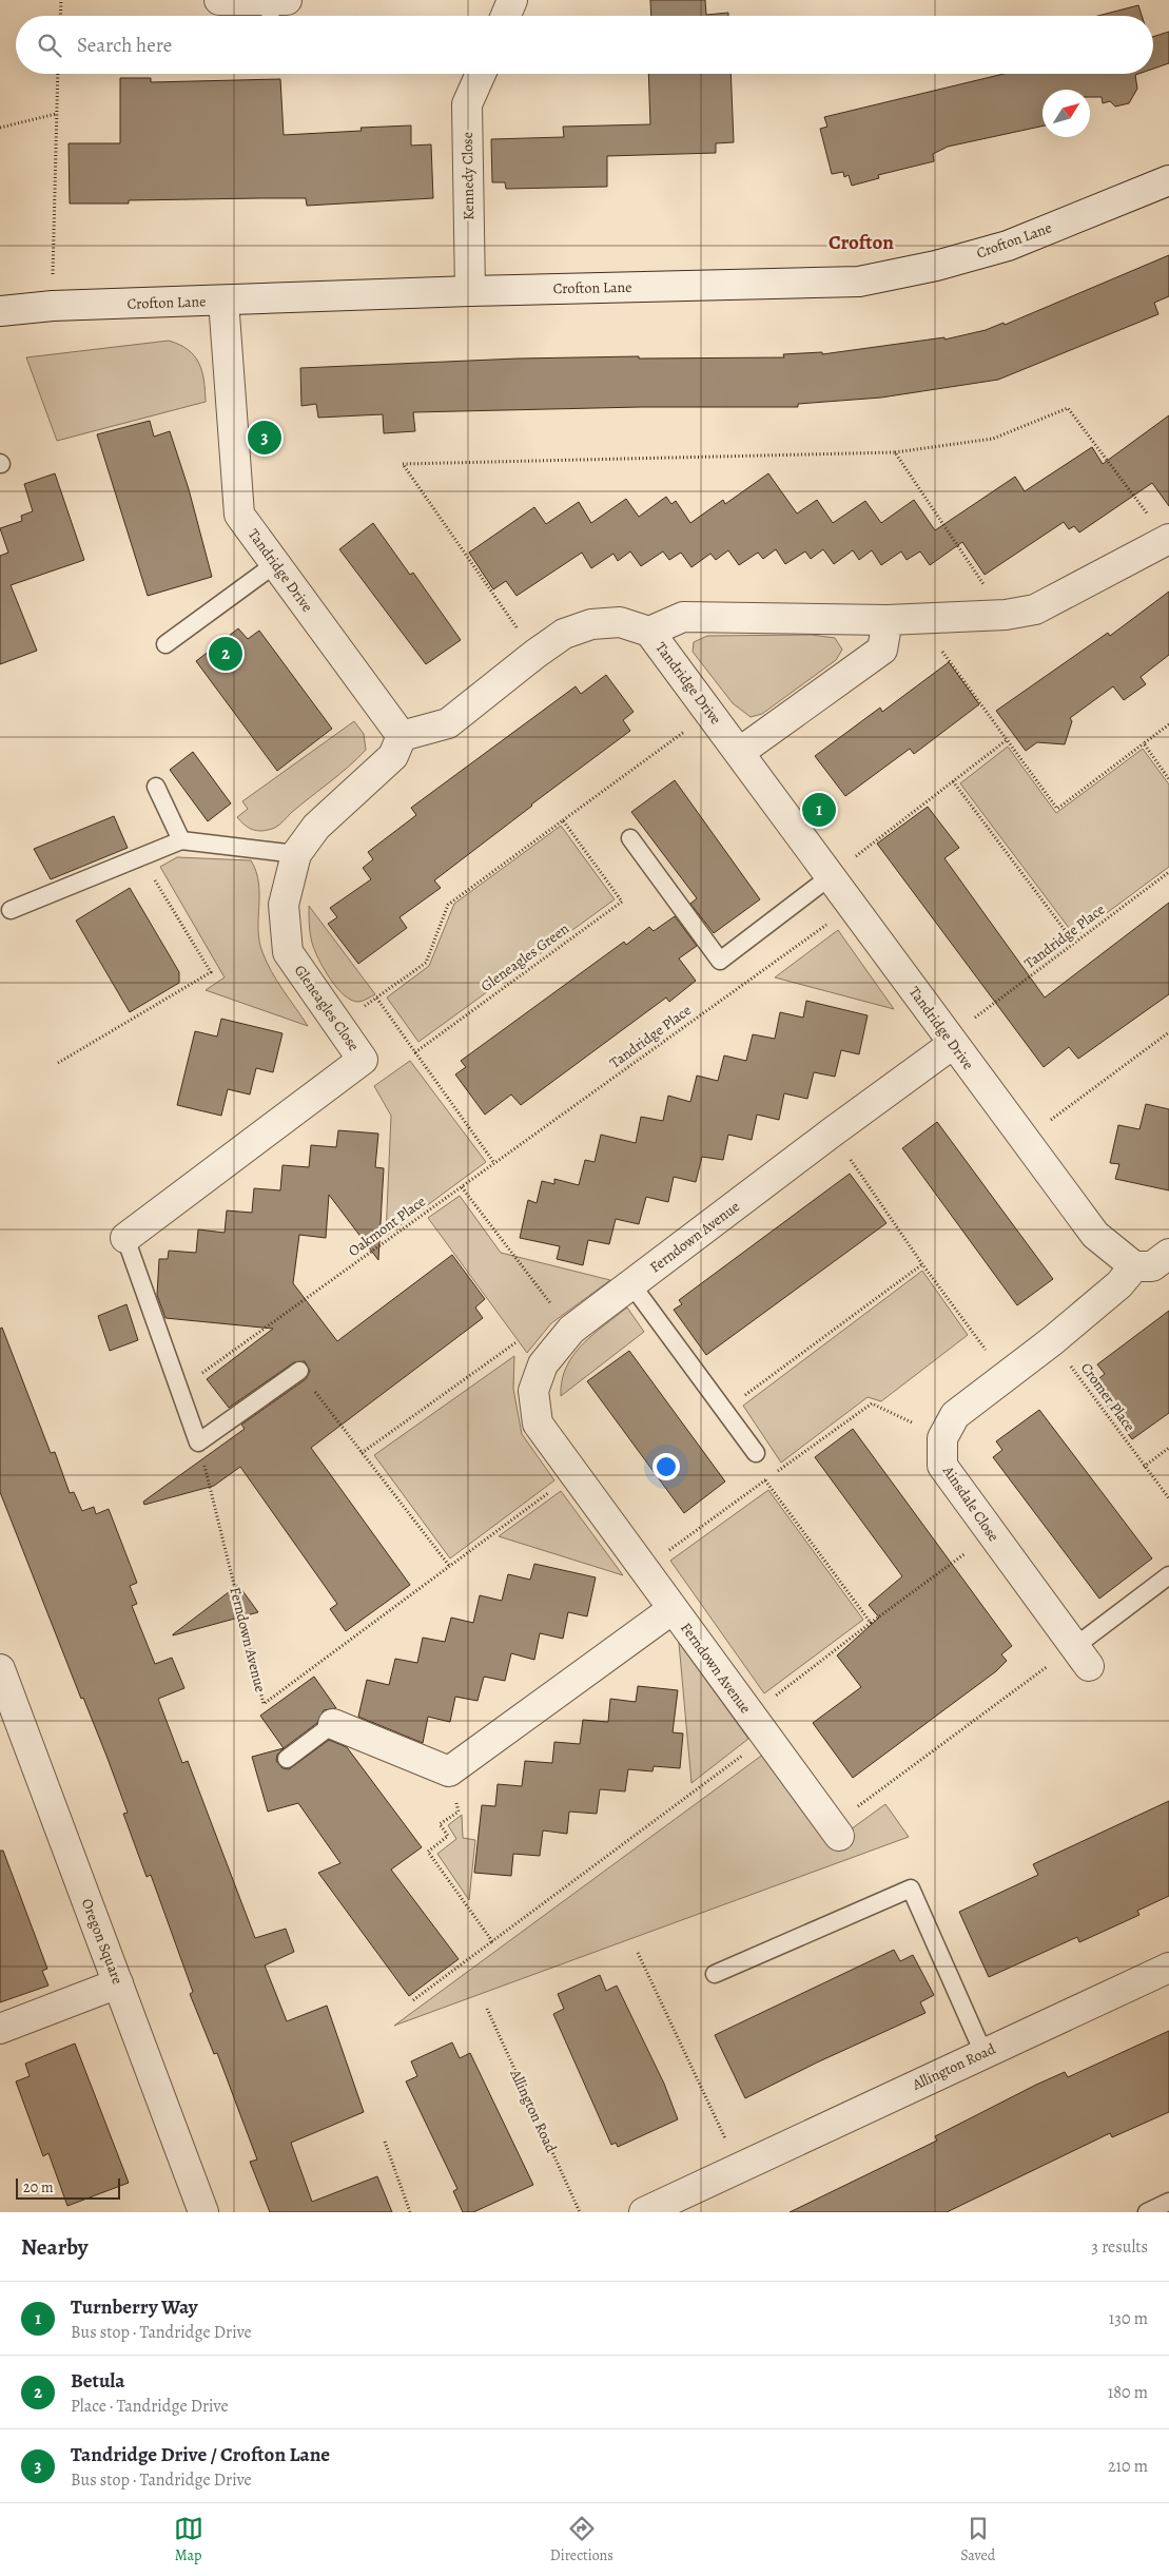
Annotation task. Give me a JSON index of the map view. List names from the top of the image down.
{
  "streets": {
    "street": [
      "Kennedy Close",
      "Crofton Lane",
      "Tandridge Drive",
      "Gleneagles Close",
      "Ferndown Avenue",
      "Ainsdale Close",
      "Oregon Square",
      "Allington Road"
    ],
    "path": [
      "Tandridge Place",
      "Gleneagles Green",
      "Oakmont Place",
      "Cromer Place"
    ]
  },
  "crossings": [
    ["Kennedy Close", "Crofton Lane"],
    ["Crofton Lane", "Tandridge Drive"],
    ["Tandridge Drive", "Tandridge Place"],
    ["Tandridge Drive", "Gleneagles Close"],
    ["Tandridge Drive", "Ferndown Avenue"],
    ["Tandridge Drive", "Ainsdale Close"],
    ["Tandridge Place", "Oakmont Place"],
    ["Tandridge Place", "Ferndown Avenue"],
    ["Cromer Place", "Ainsdale Close"]
  ],
  "districts": ["Crofton"],
  "scale_bar": "20 m",
  "north": "top right",
  "page": {
    "search": "Search here",
    "pins": ["3", "2", "1"],
    "scale": "20 m",
    "heading": ["Nearby", "3 results"],
    "list": [
      {
        "mark": "1",
        "name": "Turnberry Way",
        "note": "Bus stop · Tandridge Drive",
        "value": "130 m"
      },
      {
        "mark": "2",
        "name": "Betula",
        "note": "Place · Tandridge Drive",
        "value": "180 m"
      },
      {
        "mark": "3",
        "name": "Tandridge Drive / Crofton Lane",
        "note": "Bus stop · Tandridge Drive",
        "value": "210 m"
      }
    ],
    "nav": ["Map", "Directions", "Saved"]
  }
}
